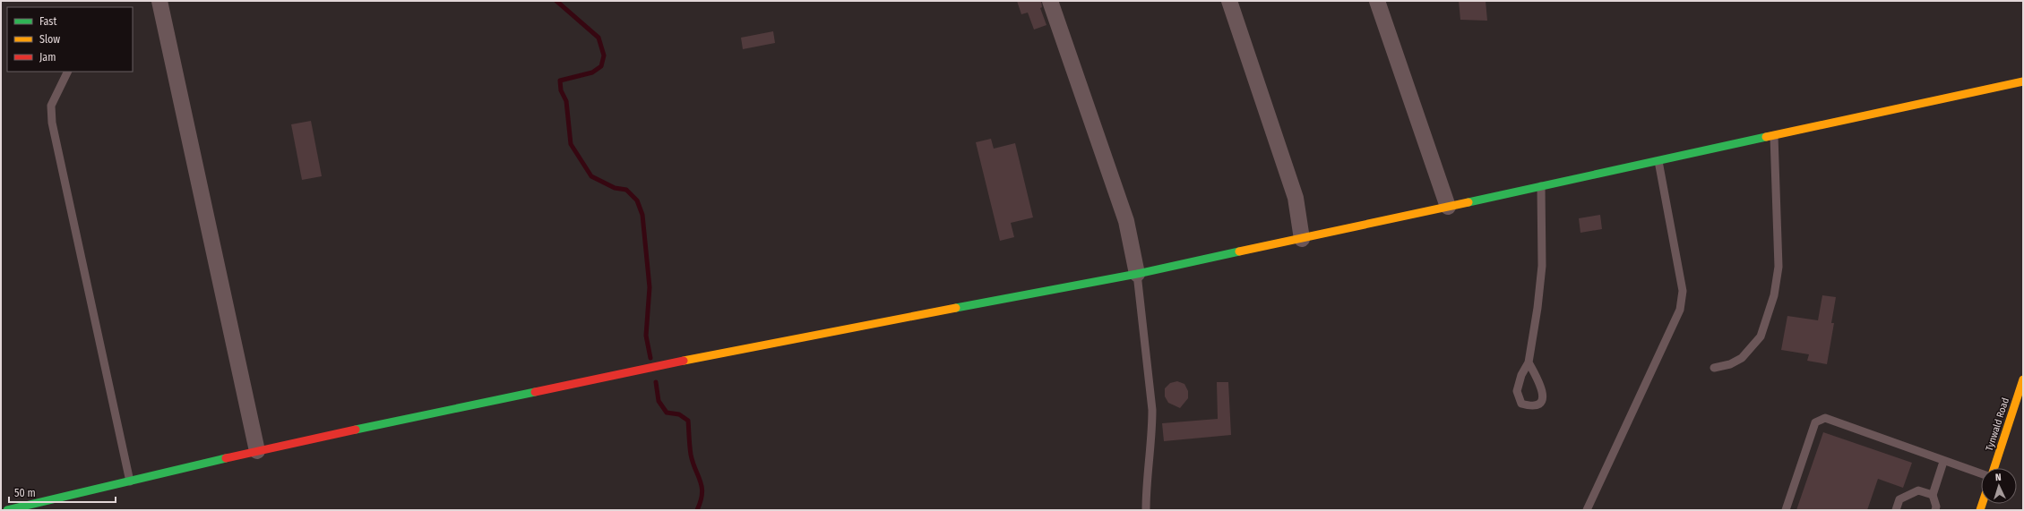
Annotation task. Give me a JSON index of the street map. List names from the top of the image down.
{
  "streets": {
    "street": ["Tynwald Road"]
  },
  "legend": ["Fast", "Slow", "Jam"],
  "scale_bar": "50 m",
  "north": "top"
}
